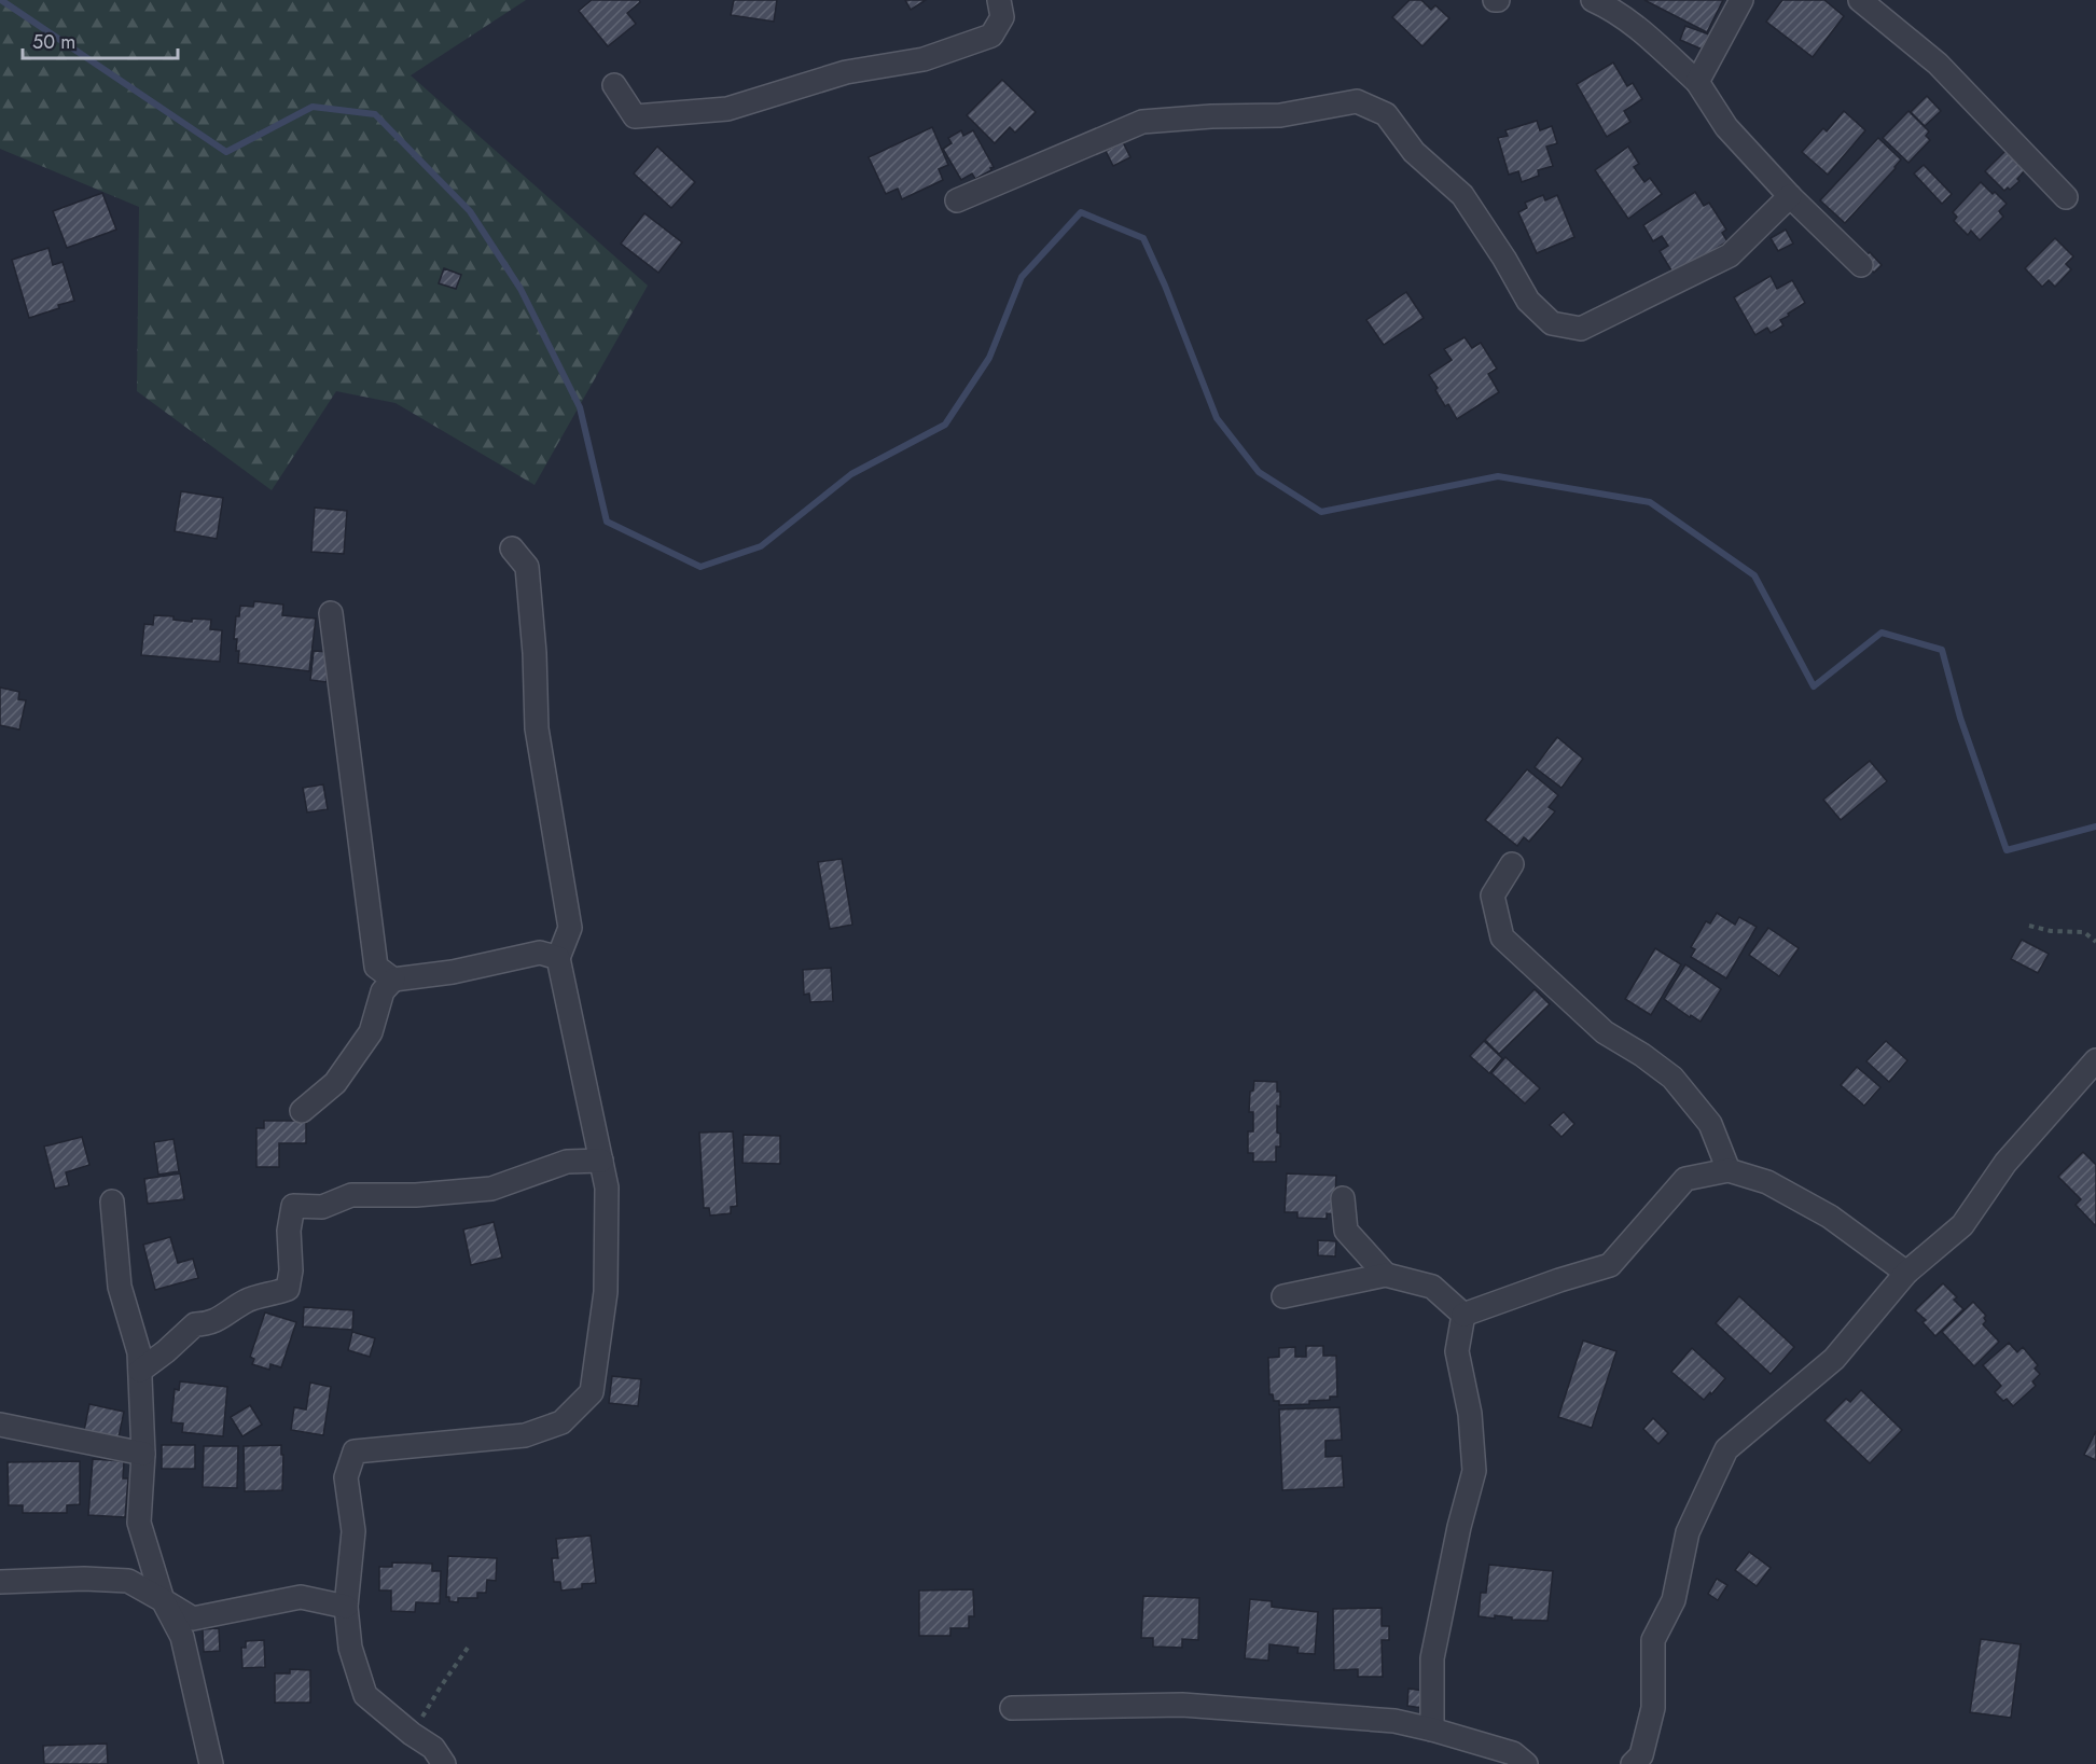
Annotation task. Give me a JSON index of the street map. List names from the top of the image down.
{
  "scale_bar": "50 m"
}
